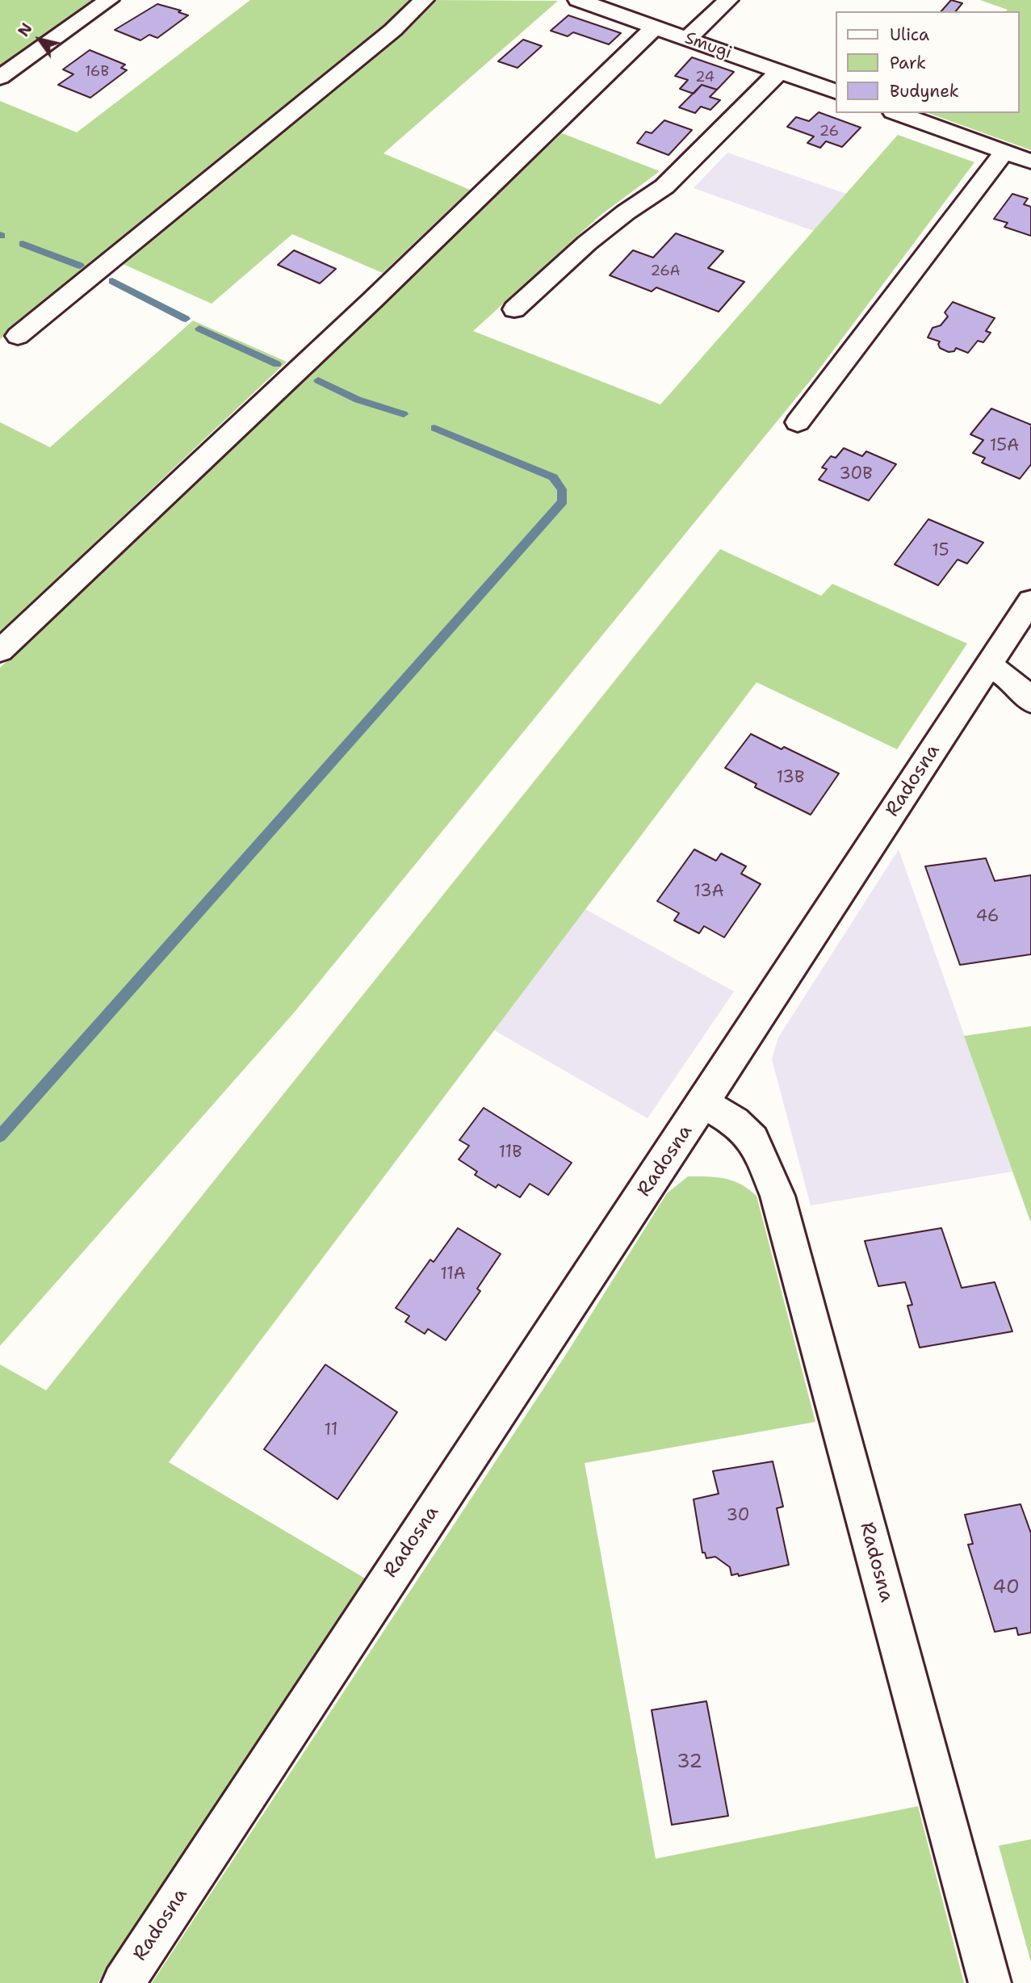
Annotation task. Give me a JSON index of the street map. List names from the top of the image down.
{
  "streets": {
    "street": ["Smugi", "Radosna"]
  },
  "house_numbers": [
    "16B",
    "24",
    "26",
    "26A",
    "15A",
    "30B",
    "15",
    "13B",
    "13A",
    "46",
    "11B",
    "11A",
    "11",
    "30",
    "40",
    "32"
  ],
  "legend": ["Ulica", "Park", "Budynek"],
  "north": "top left"
}
